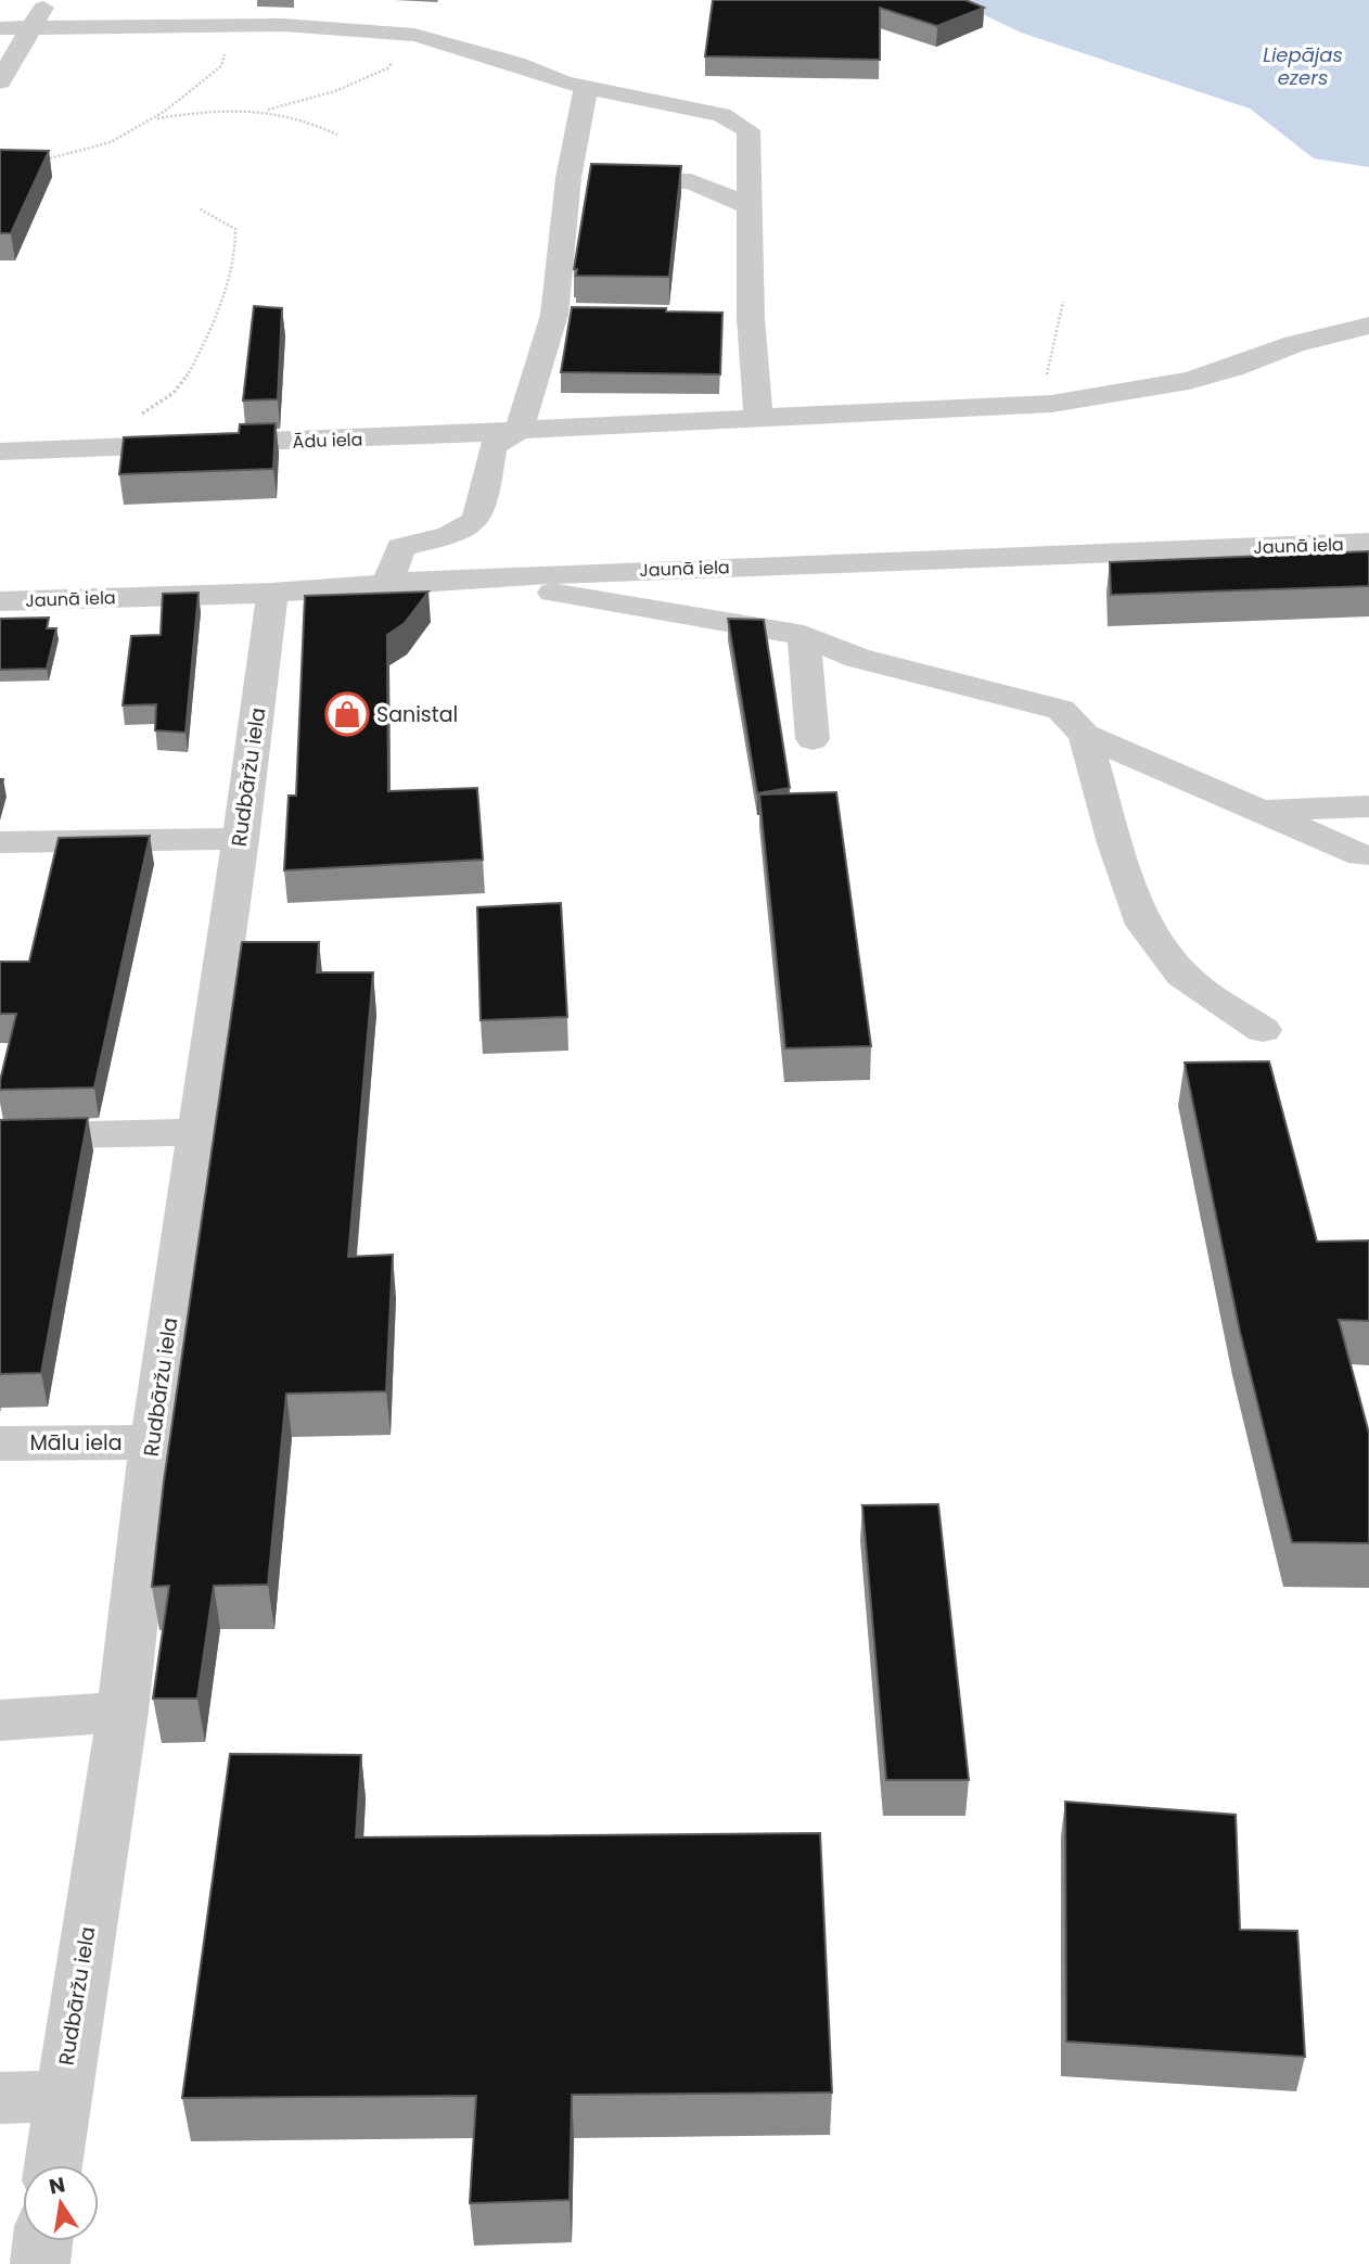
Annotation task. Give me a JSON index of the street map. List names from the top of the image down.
{
  "streets": {
    "street": [
      "Ādu iela",
      "Jaunā iela",
      "Rudbāržu iela",
      "Mālu iela"
    ]
  },
  "crossings": [
    ["Jaunā iela", "Rudbāržu iela"],
    ["Rudbāržu iela", "Mālu iela"]
  ],
  "water": ["Liepājas ezers"],
  "places": {
    "shop": ["Sanistal"]
  },
  "north": "top"
}
